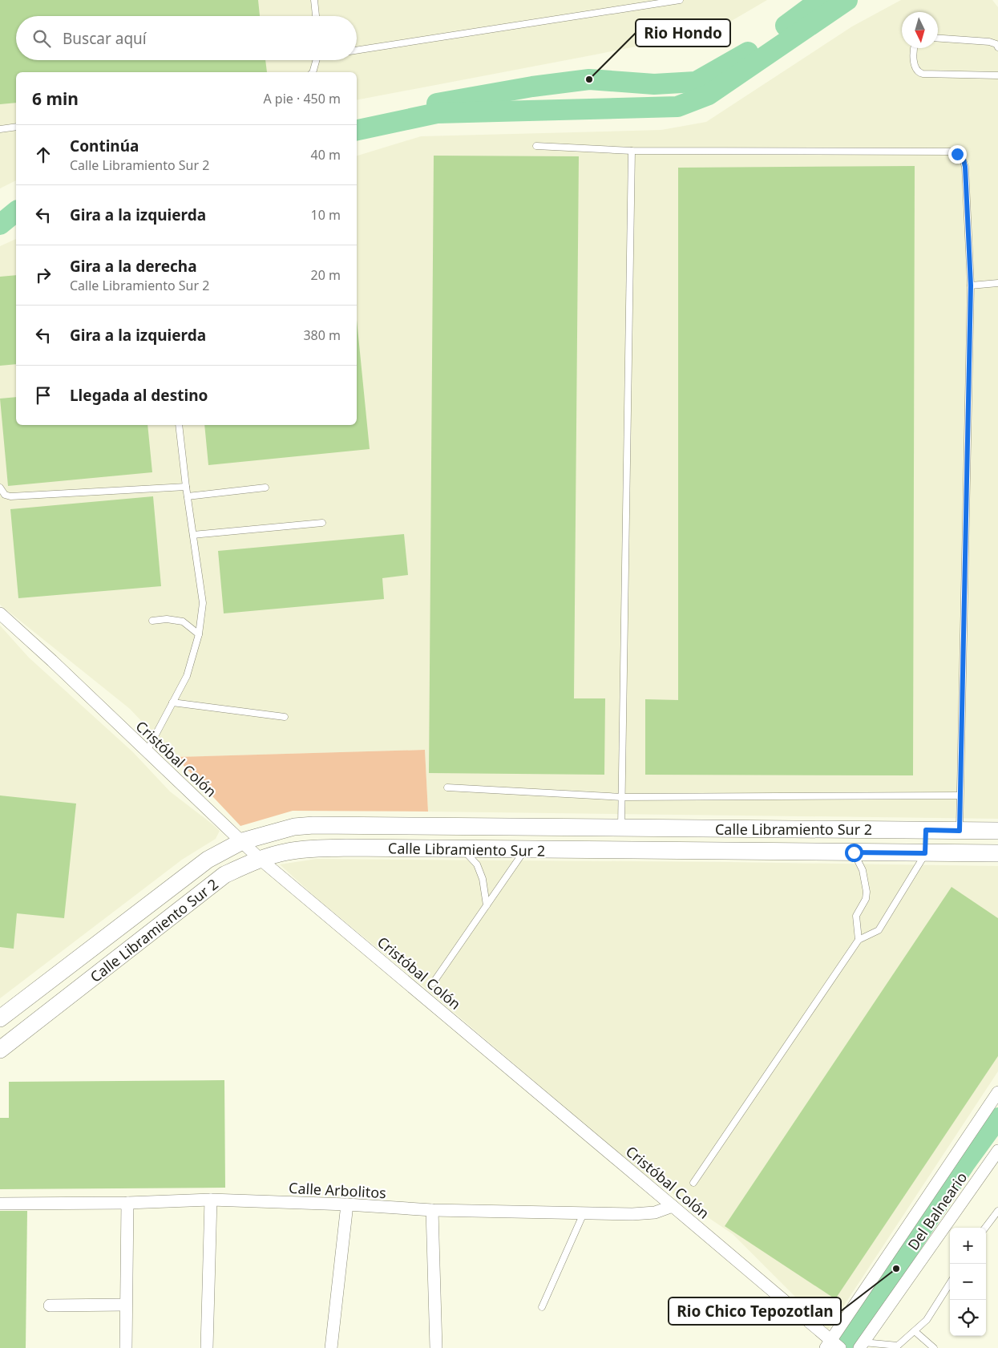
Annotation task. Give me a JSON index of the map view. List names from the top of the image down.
{
  "streets": {
    "main road": ["Calle Libramiento Sur 2"],
    "street": ["Cristóbal Colón", "Calle Arbolitos", "Del Balneario"]
  },
  "crossings": [
    ["Cristóbal Colón", "Calle Libramiento Sur 2"],
    ["Cristóbal Colón", "Calle Arbolitos"]
  ],
  "places": ["Rio Hondo", "Rio Chico Tepozotlan"],
  "north": "bottom",
  "page": {
    "search": "Buscar aquí",
    "heading": ["6 min", "A pie · 450 m"],
    "list": [
      ["Continúa", "Calle Libramiento Sur 2", "40 m"],
      ["Gira a la izquierda", "10 m"],
      ["Gira a la derecha", "Calle Libramiento Sur 2", "20 m"],
      ["Gira a la izquierda", "380 m"],
      "Llegada al destino"
    ],
    "map_buttons": ["+", "−"]
  }
}
